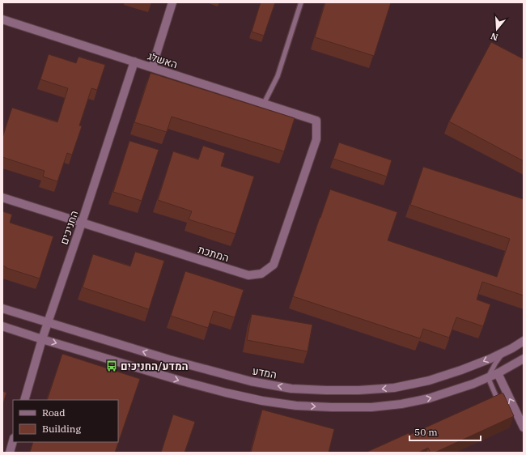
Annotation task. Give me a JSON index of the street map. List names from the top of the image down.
{
  "streets": {
    "street": [
      "האשלג",
      "החניכים",
      "המתכת",
      "המדע"
    ]
  },
  "crossings": [
    ["האשלג", "החניכים"],
    ["האשלג", "המתכת"],
    ["החניכים", "המתכת"],
    ["החניכים", "המדע"]
  ],
  "places": {
    "bus stop": ["המדע/החניכים"]
  },
  "legend": ["Road", "Building"],
  "scale_bar": "50 m",
  "north": "bottom"
}
